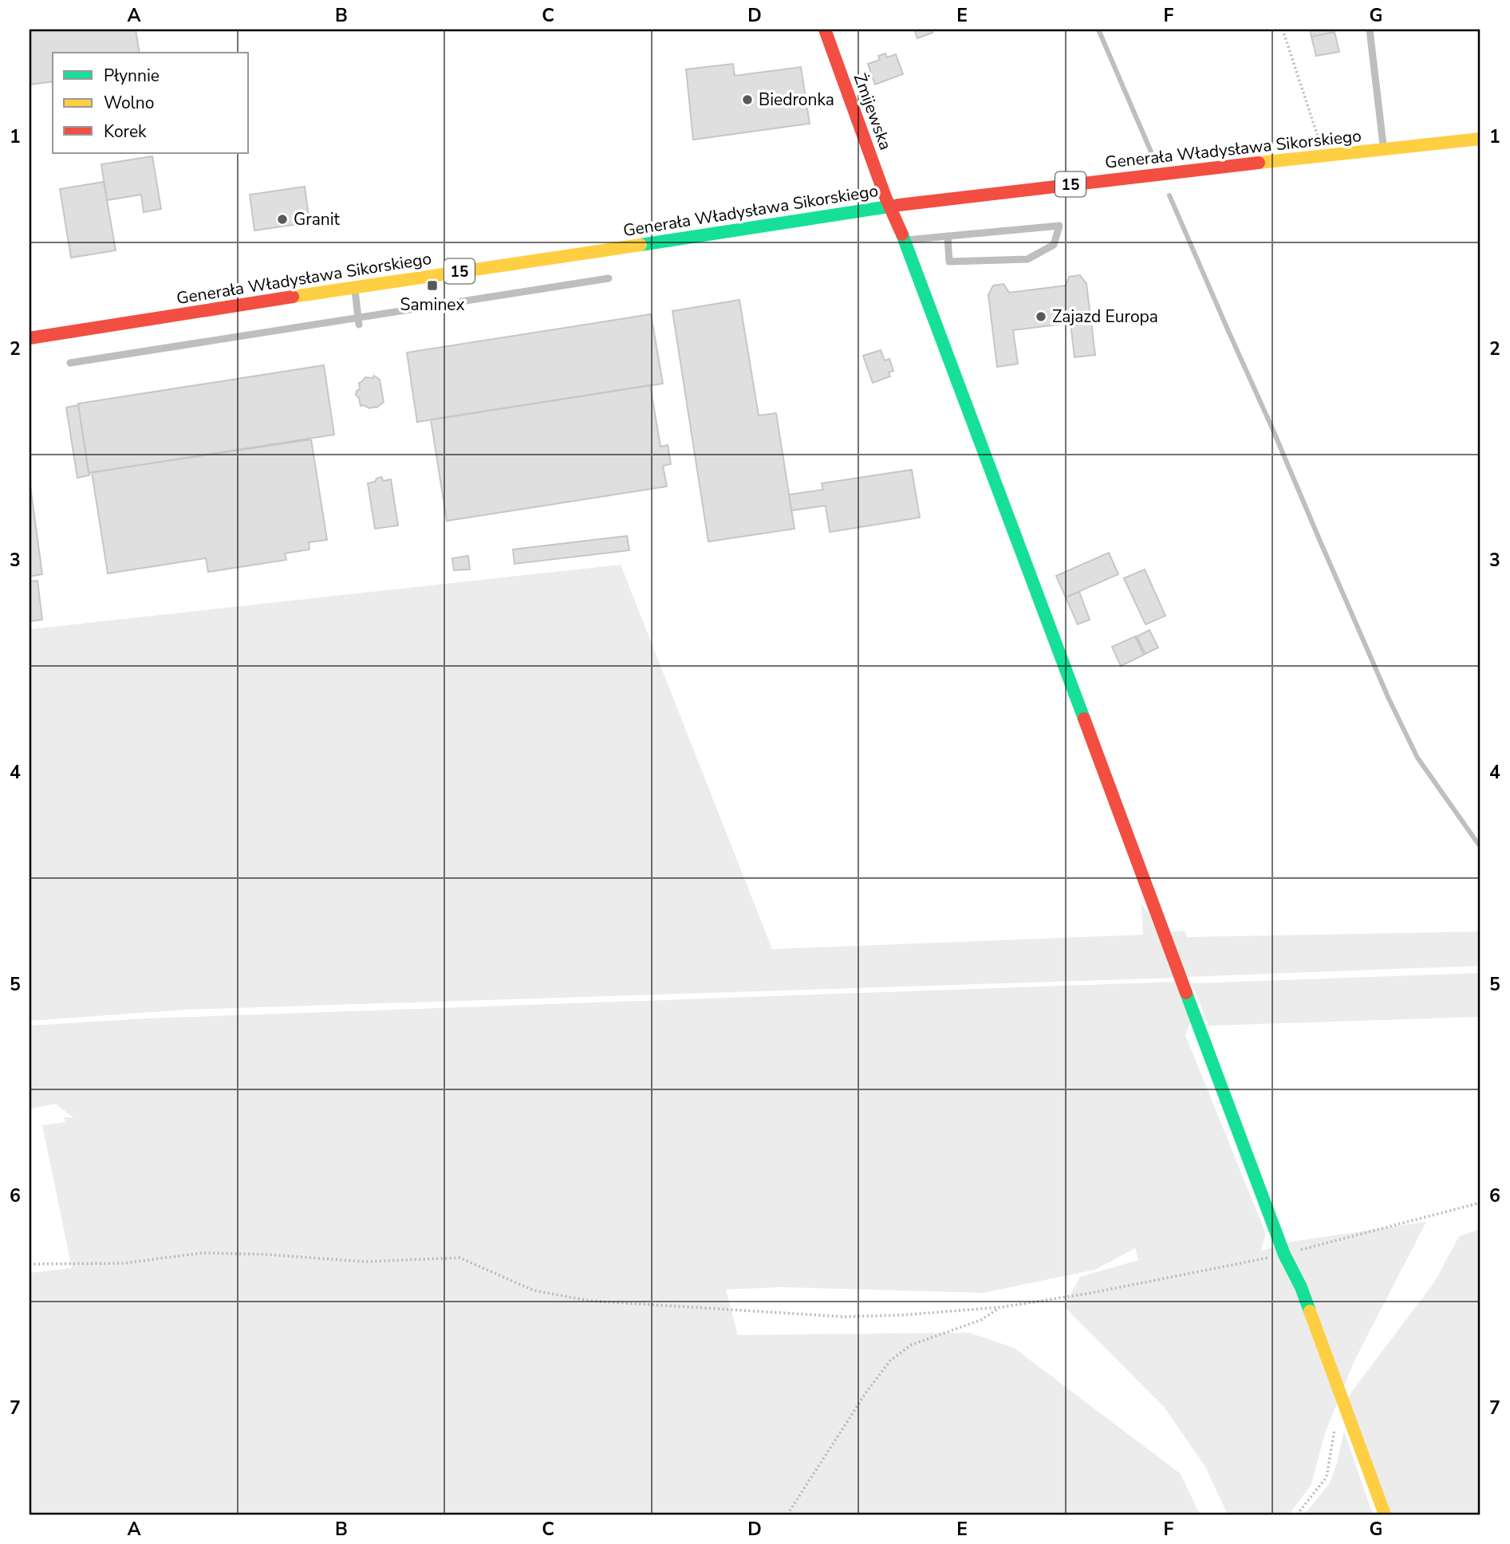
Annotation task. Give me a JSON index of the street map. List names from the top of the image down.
{
  "streets": {
    "street": ["Żmijewska", "Generała Władysława Sikorskiego", "15"]
  },
  "crossings": [
    ["Żmijewska", "Generała Władysława Sikorskiego"]
  ],
  "places": {
    "other": ["Biedronka", "Granit", "Zajazd Europa"],
    "transit": ["Saminex"]
  },
  "legend": ["Płynnie", "Wolno", "Korek"],
  "grid": {
    "columns": [
      "A",
      "B",
      "C",
      "D",
      "E",
      "F",
      "G"
    ],
    "rows": [
      "1",
      "2",
      "3",
      "4",
      "5",
      "6",
      "7"
    ]
  }
}
